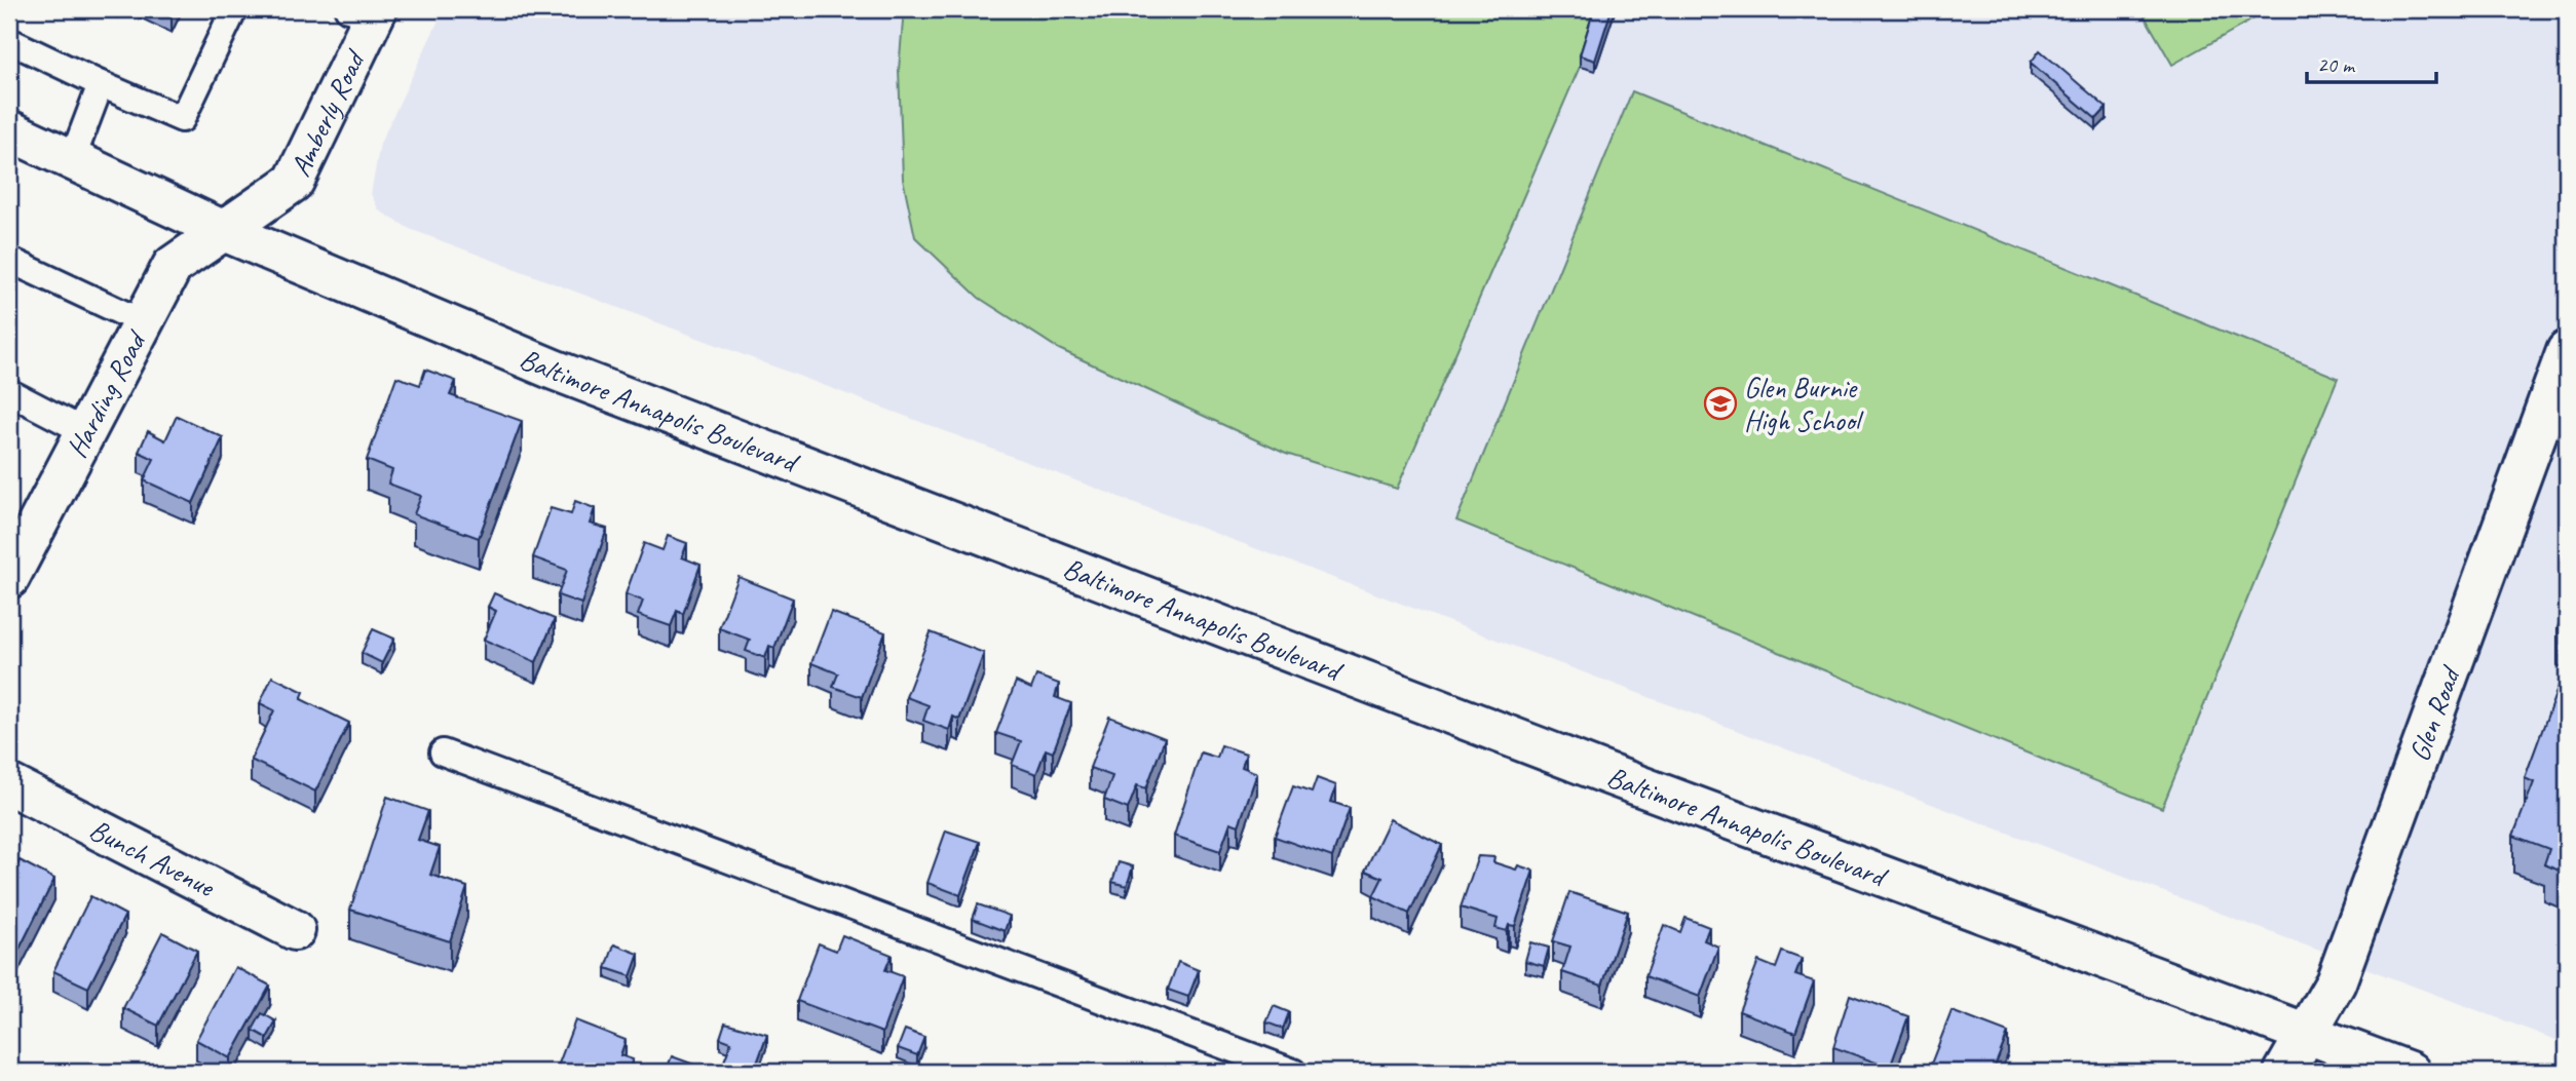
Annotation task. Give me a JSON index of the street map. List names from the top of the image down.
{
  "streets": {
    "main road": [
      "Amberly Road",
      "Harding Road",
      "Baltimore Annapolis Boulevard",
      "Glen Road",
      "Bunch Avenue"
    ]
  },
  "crossings": [
    ["Amberly Road", "Harding Road"],
    ["Amberly Road", "Baltimore Annapolis Boulevard"],
    ["Harding Road", "Baltimore Annapolis Boulevard"],
    ["Baltimore Annapolis Boulevard", "Glen Road"]
  ],
  "places": {
    "school or university": ["Glen Burnie High School"]
  },
  "scale_bar": "20 m"
}
